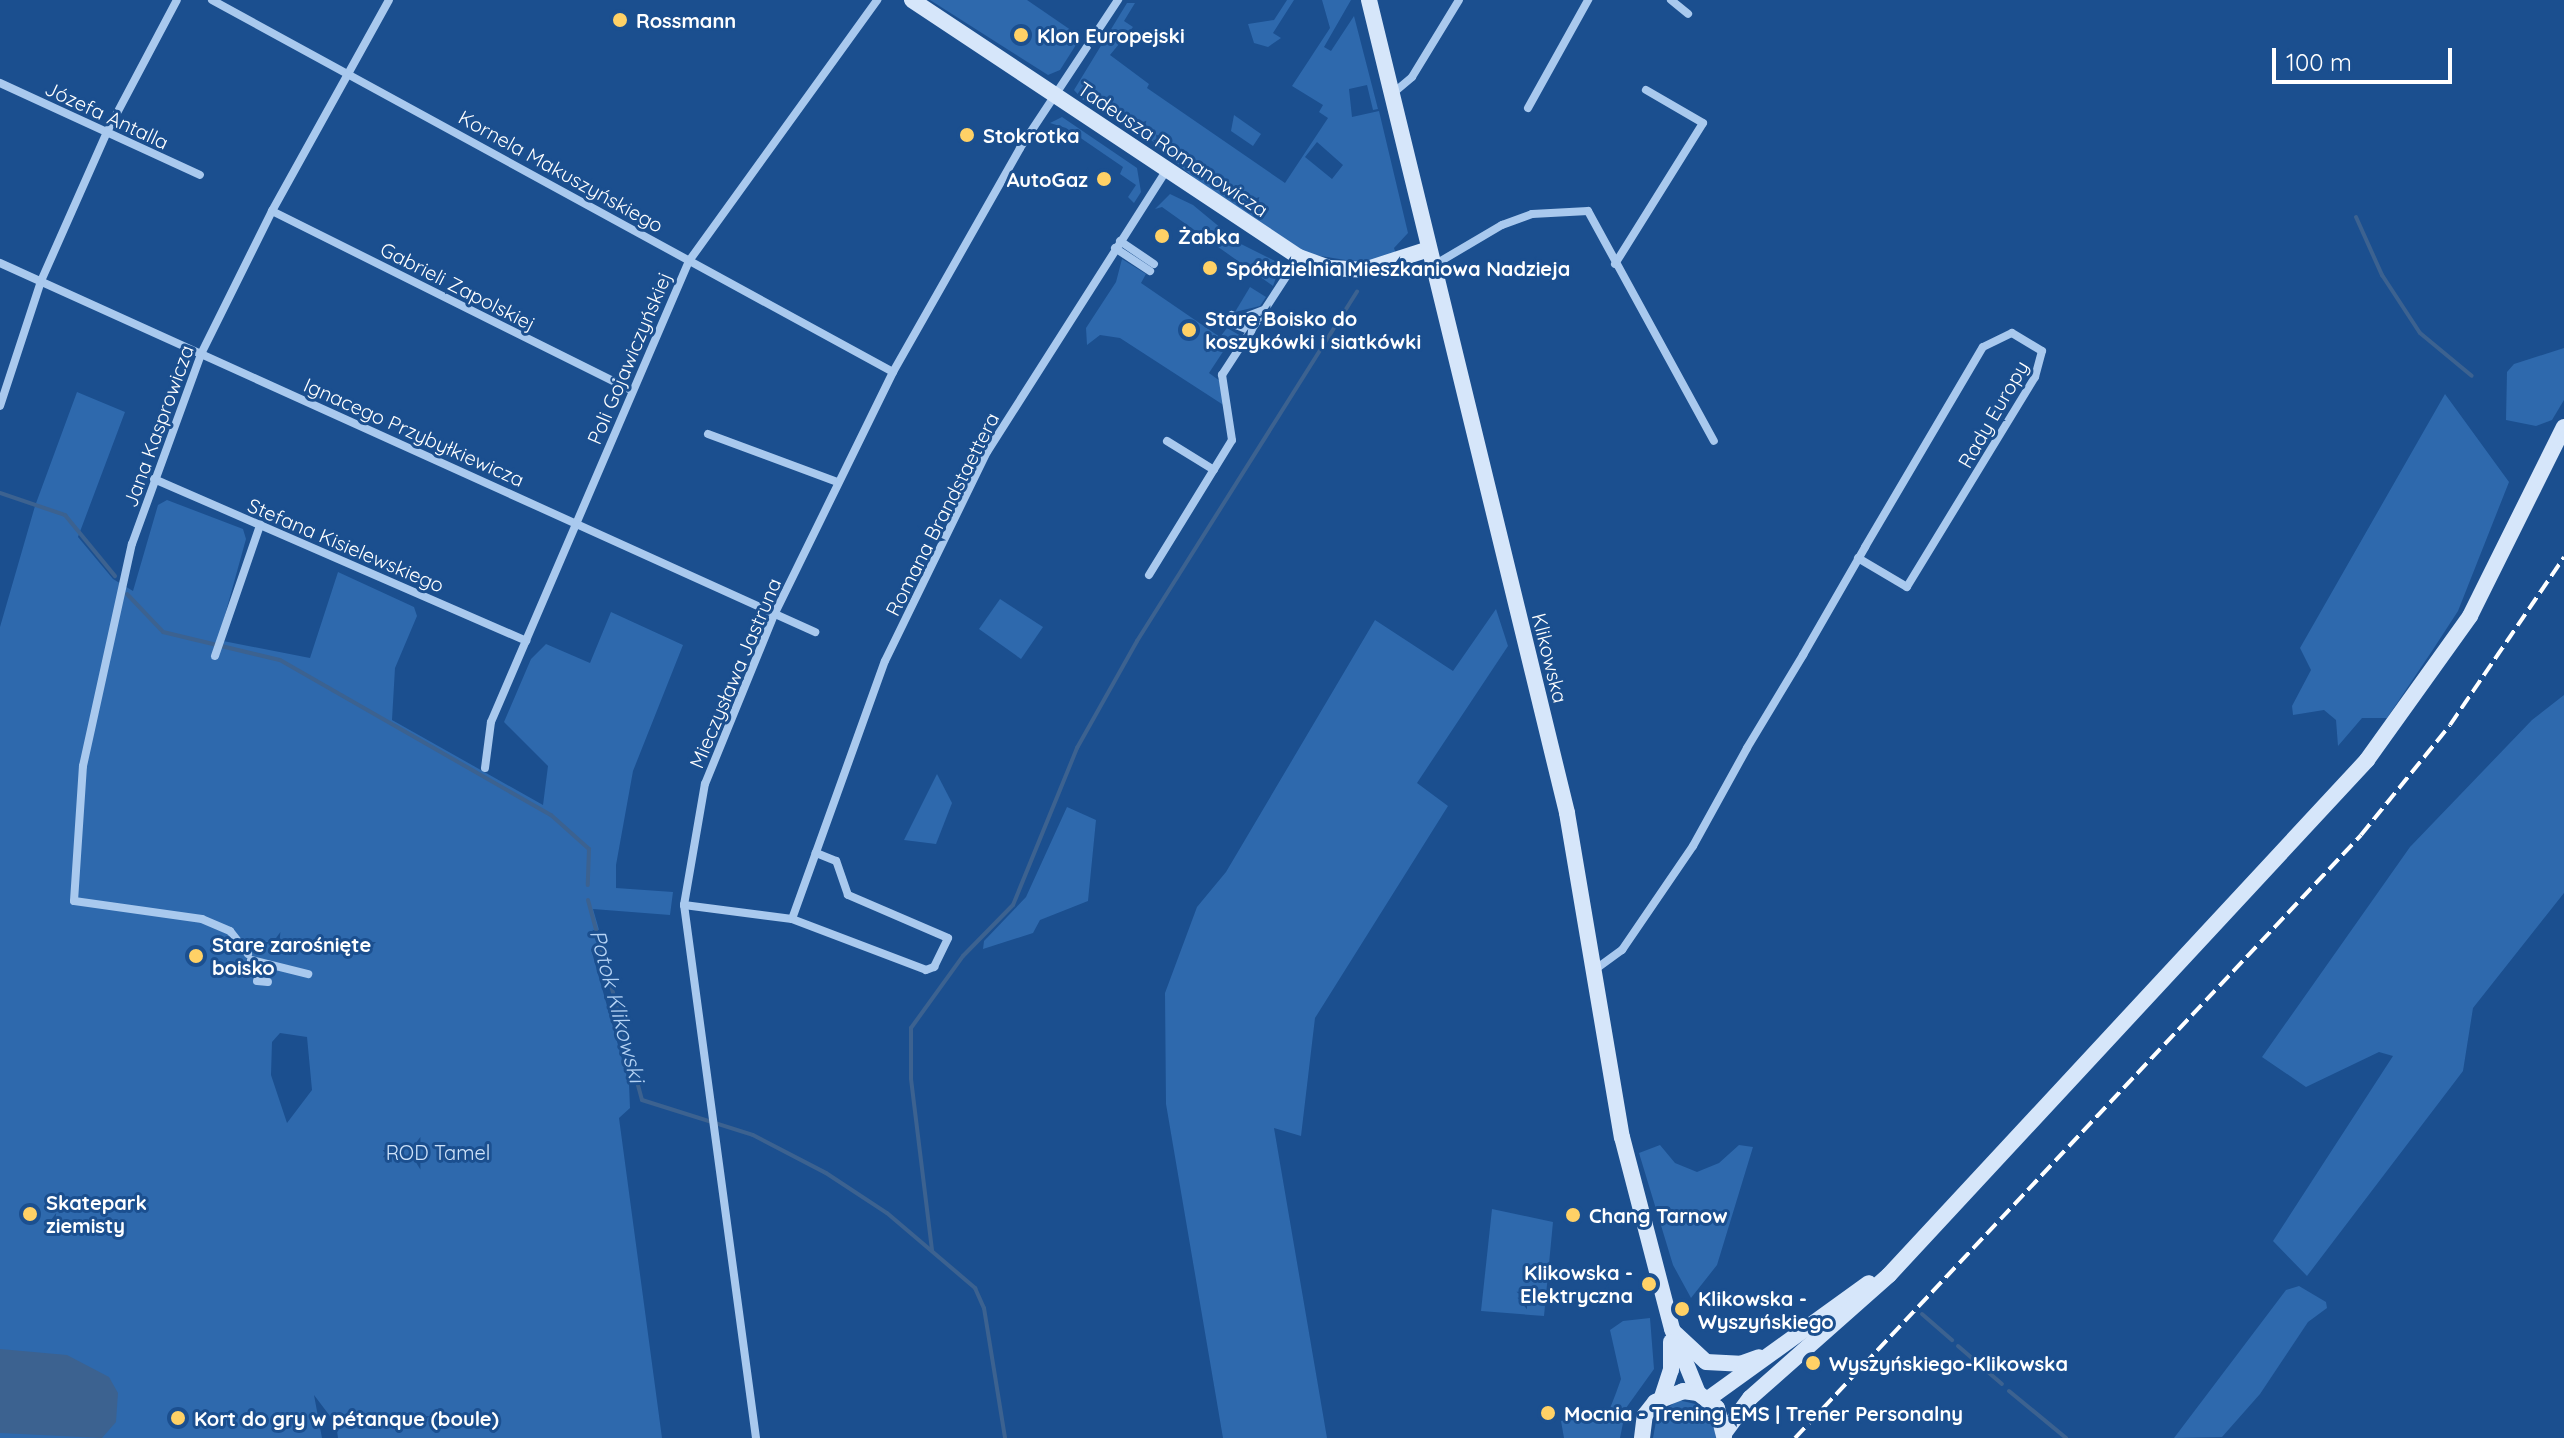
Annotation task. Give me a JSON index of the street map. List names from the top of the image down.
{
  "streets": {
    "street": [
      "Józefa Antalla",
      "Tadeusza Romanowicza",
      "Kornela Makuszyńskiego",
      "Gabrieli Zapolskiej",
      "Poli Gojawiczyńskiej",
      "Rady Europy",
      "Jana Kasprowicza",
      "Ignacego Przybyłkiewicza",
      "Romana Brandstaettera",
      "Stefana Kisielewskiego",
      "Klikowska",
      "Mieczysława Jastruna"
    ]
  },
  "crossings": [
    ["Tadeusza Romanowicza", "Romana Brandstaettera"],
    ["Tadeusza Romanowicza", "Klikowska"],
    ["Tadeusza Romanowicza", "Mieczysława Jastruna"],
    ["Kornela Makuszyńskiego", "Poli Gojawiczyńskiej"],
    ["Kornela Makuszyńskiego", "Jana Kasprowicza"],
    ["Kornela Makuszyńskiego", "Mieczysława Jastruna"],
    ["Gabrieli Zapolskiej", "Poli Gojawiczyńskiej"],
    ["Gabrieli Zapolskiej", "Jana Kasprowicza"],
    ["Poli Gojawiczyńskiej", "Ignacego Przybyłkiewicza"],
    ["Poli Gojawiczyńskiej", "Stefana Kisielewskiego"],
    ["Rady Europy", "Klikowska"],
    ["Jana Kasprowicza", "Ignacego Przybyłkiewicza"],
    ["Jana Kasprowicza", "Stefana Kisielewskiego"],
    ["Ignacego Przybyłkiewicza", "Mieczysława Jastruna"]
  ],
  "water": ["Potok Klikowski"],
  "parks": ["ROD Tamel"],
  "places": [
    "Rossmann",
    "Klon Europejski",
    "Stokrotka",
    "AutoGaz",
    "Żabka",
    "Spółdzielnia Mieszkaniowa Nadzieja",
    "Stare Boisko do koszykówki i siatkówki",
    "Stare zarośnięte boisko",
    "Skatepark ziemisty",
    "Chang Tarnow",
    "Klikowska - Elektryczna",
    "Klikowska - Wyszyńskiego",
    "Wyszyńskiego-Klikowska",
    "Mocnia - Trening EMS | Trener Personalny",
    "Kort do gry w pétanque (boule)"
  ],
  "scale_bar": "100 m"
}
